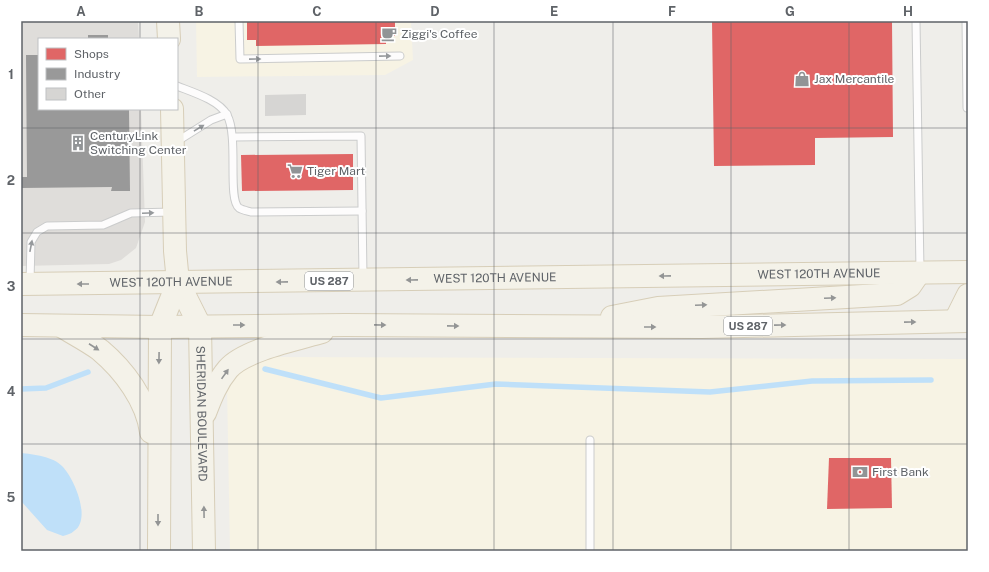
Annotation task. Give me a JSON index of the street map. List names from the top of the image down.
{
  "streets": {
    "main road": ["WEST 120TH AVENUE", "US 287", "SHERIDAN BOULEVARD"]
  },
  "crossings": [
    ["WEST 120TH AVENUE", "SHERIDAN BOULEVARD"],
    ["US 287", "SHERIDAN BOULEVARD"]
  ],
  "places": {
    "cafe": ["Ziggi's Coffee"],
    "shop": ["Jax Mercantile"],
    "building": ["CenturyLink Switching Center"],
    "supermarket": ["Tiger Mart"],
    "bank": ["First Bank"]
  },
  "legend": ["Shops", "Industry", "Other"],
  "grid": {
    "columns": [
      "A",
      "B",
      "C",
      "D",
      "E",
      "F",
      "G",
      "H"
    ],
    "rows": [
      "1",
      "2",
      "3",
      "4",
      "5"
    ]
  }
}
